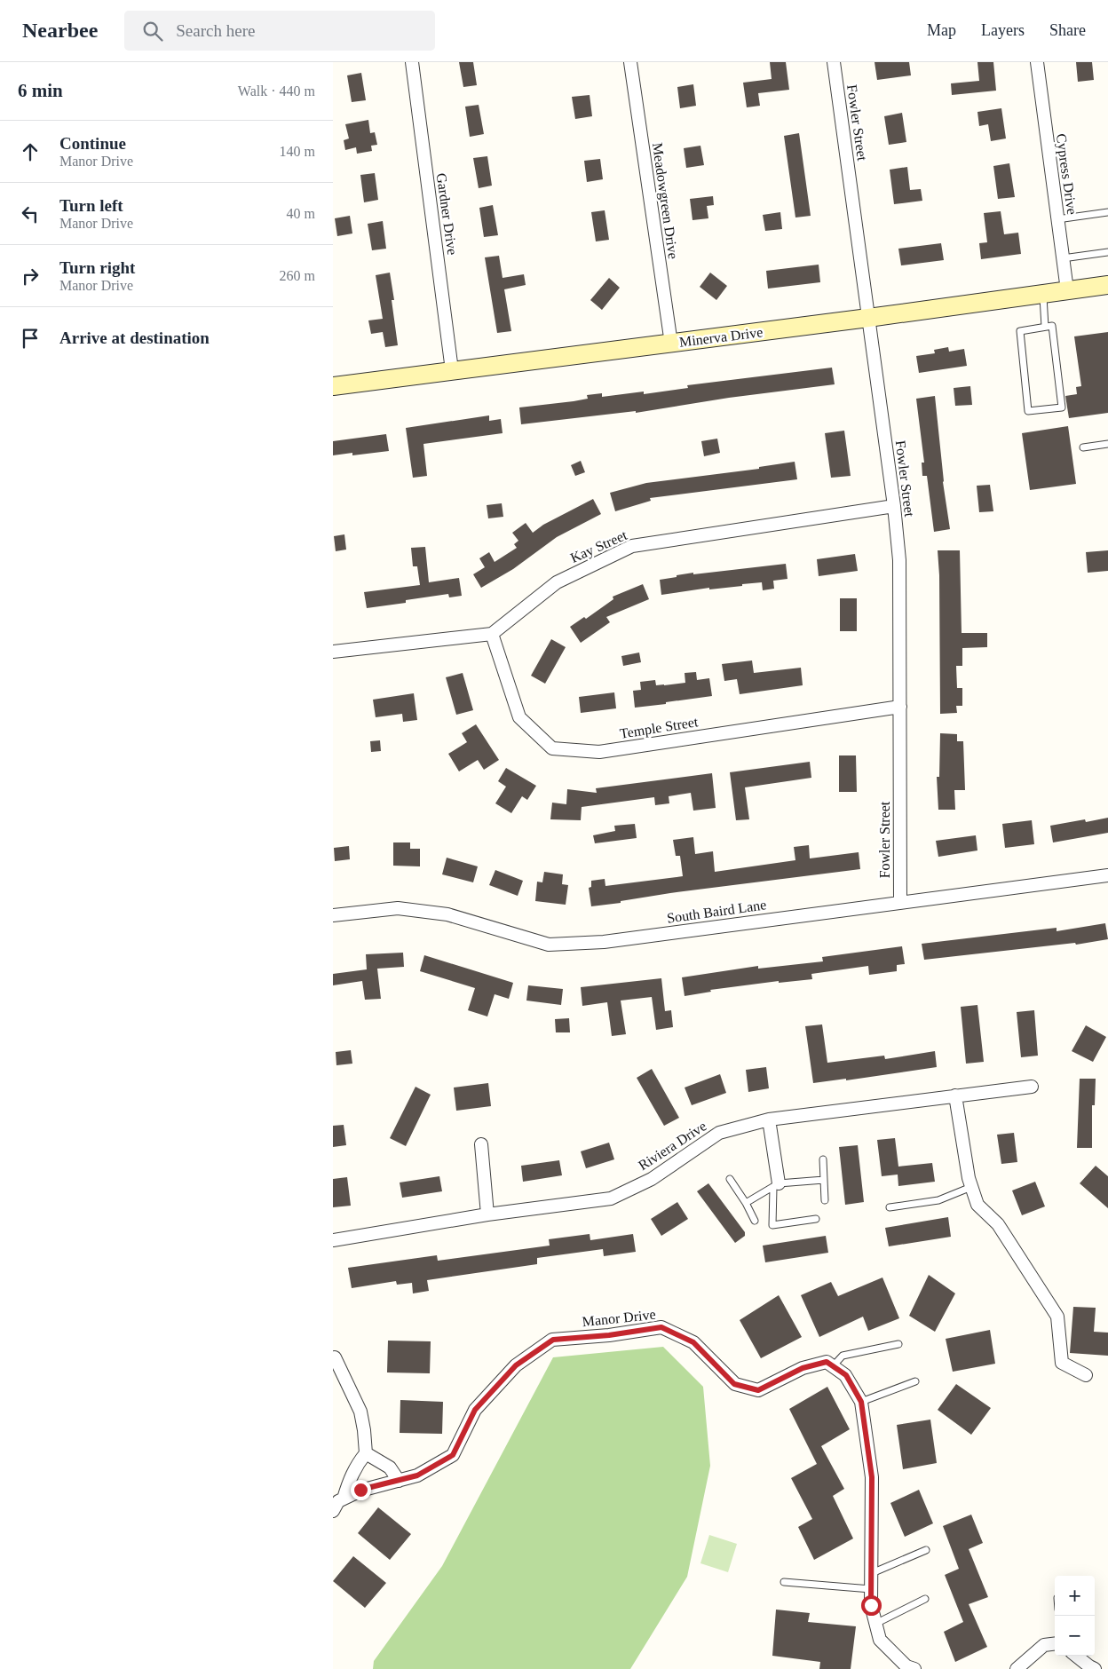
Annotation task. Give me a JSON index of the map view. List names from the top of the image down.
{
  "streets": {
    "street": [
      "Fowler Street",
      "Cypress Drive",
      "Meadowgreen Drive",
      "Gardner Drive",
      "Minerva Drive",
      "Kay Street",
      "Temple Street",
      "South Baird Lane",
      "Riviera Drive",
      "Manor Drive"
    ]
  },
  "crossings": [
    ["Fowler Street", "Minerva Drive"],
    ["Fowler Street", "Kay Street"],
    ["Fowler Street", "Temple Street"],
    ["Fowler Street", "South Baird Lane"],
    ["Cypress Drive", "Minerva Drive"],
    ["Meadowgreen Drive", "Minerva Drive"],
    ["Gardner Drive", "Minerva Drive"],
    ["Kay Street", "Temple Street"]
  ],
  "page": {
    "header": "Nearbee",
    "search": "Search here",
    "nav": ["Map", "Layers", "Share"],
    "heading": ["6 min", "Walk · 440 m"],
    "list": [
      ["Continue", "Manor Drive", "140 m"],
      ["Turn left", "Manor Drive", "40 m"],
      ["Turn right", "Manor Drive", "260 m"],
      "Arrive at destination"
    ],
    "map_buttons": ["+", "−"]
  }
}
